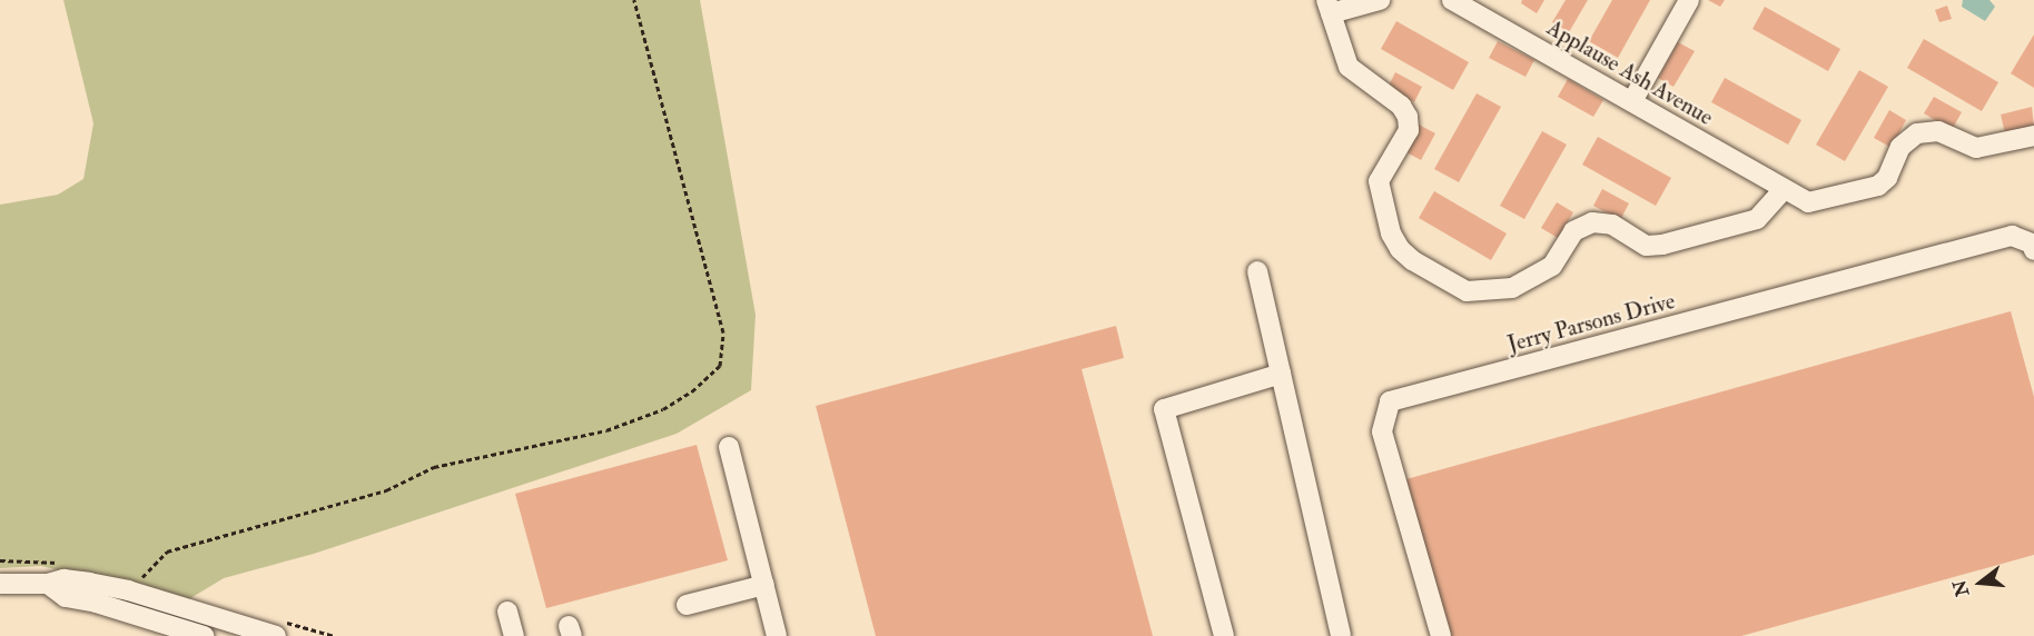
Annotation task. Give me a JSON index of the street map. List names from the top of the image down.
{
  "streets": {
    "street": ["Applause Ash Avenue", "Jerry Parsons Drive"]
  },
  "north": "left"
}
